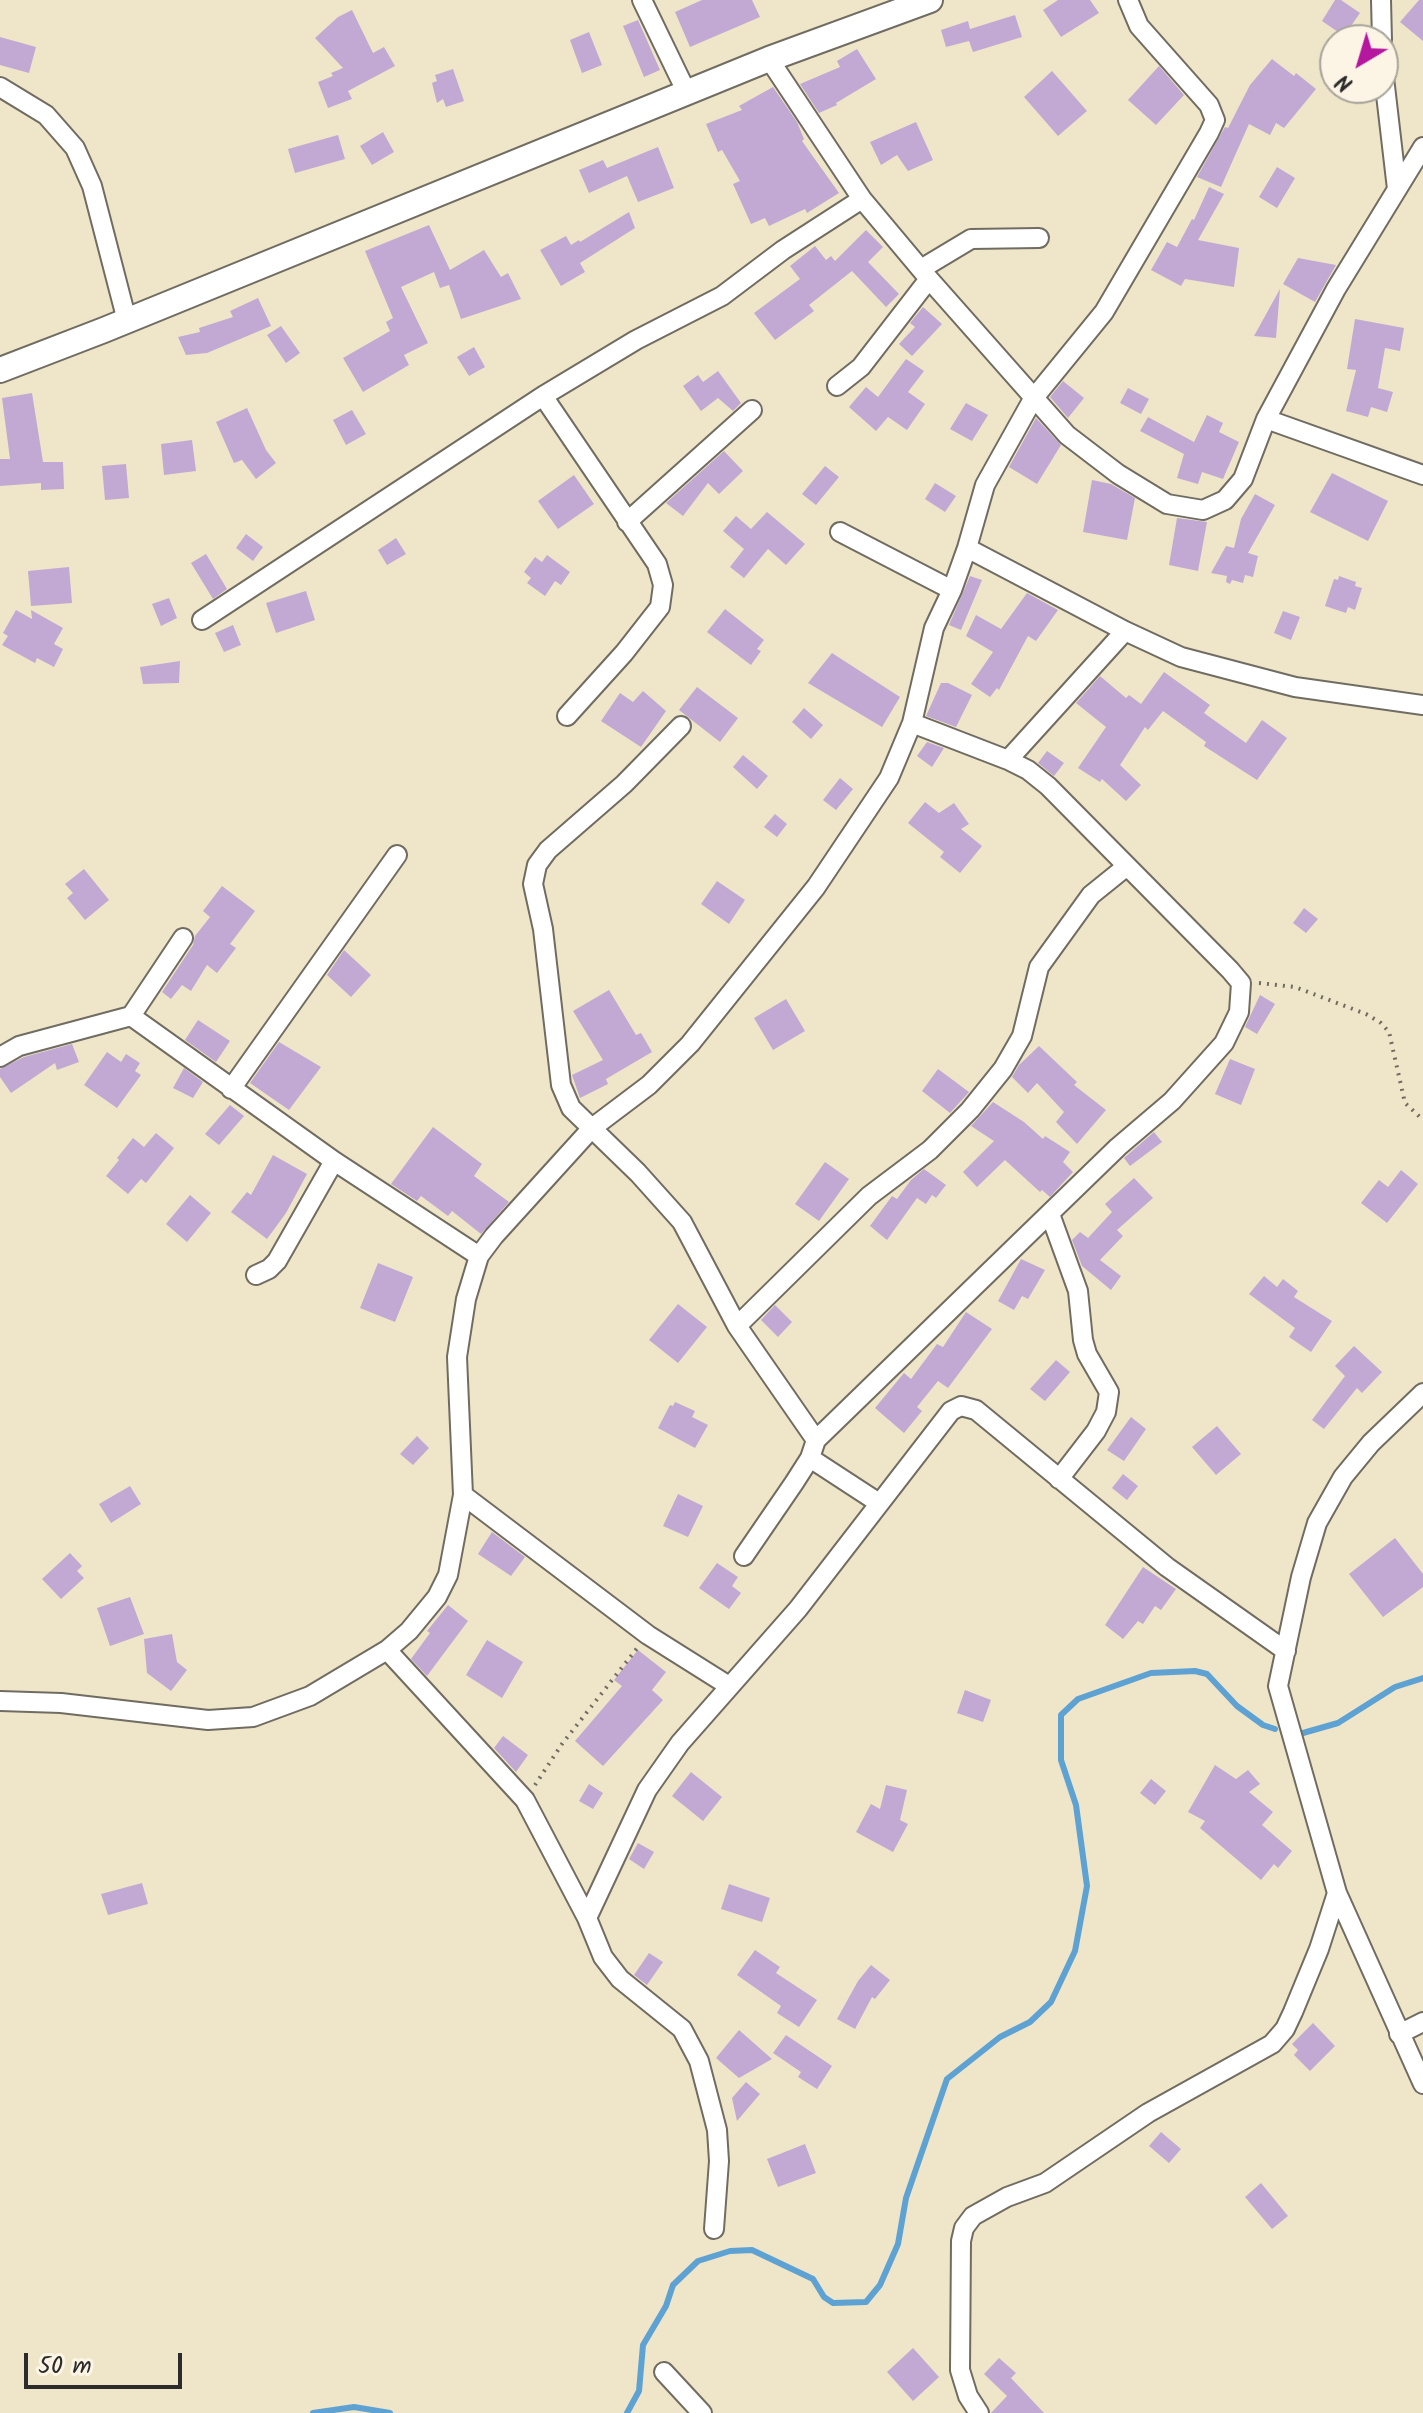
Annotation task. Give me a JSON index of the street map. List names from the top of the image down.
{
  "scale_bar": "50 m",
  "north": "bottom left"
}
